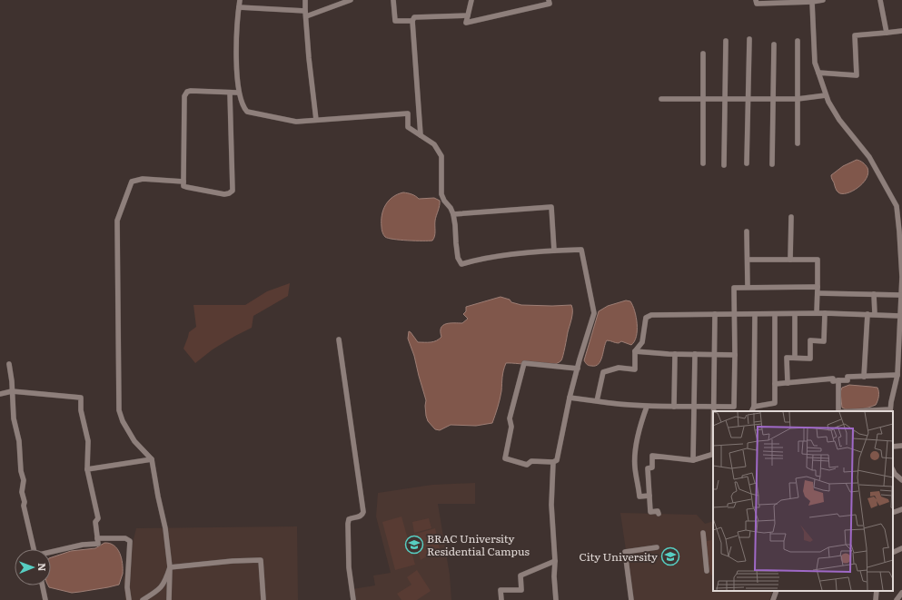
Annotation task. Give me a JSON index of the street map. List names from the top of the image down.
{
  "places": {
    "school or university": ["BRAC University Residential Campus", "City University"]
  },
  "north": "right"
}
